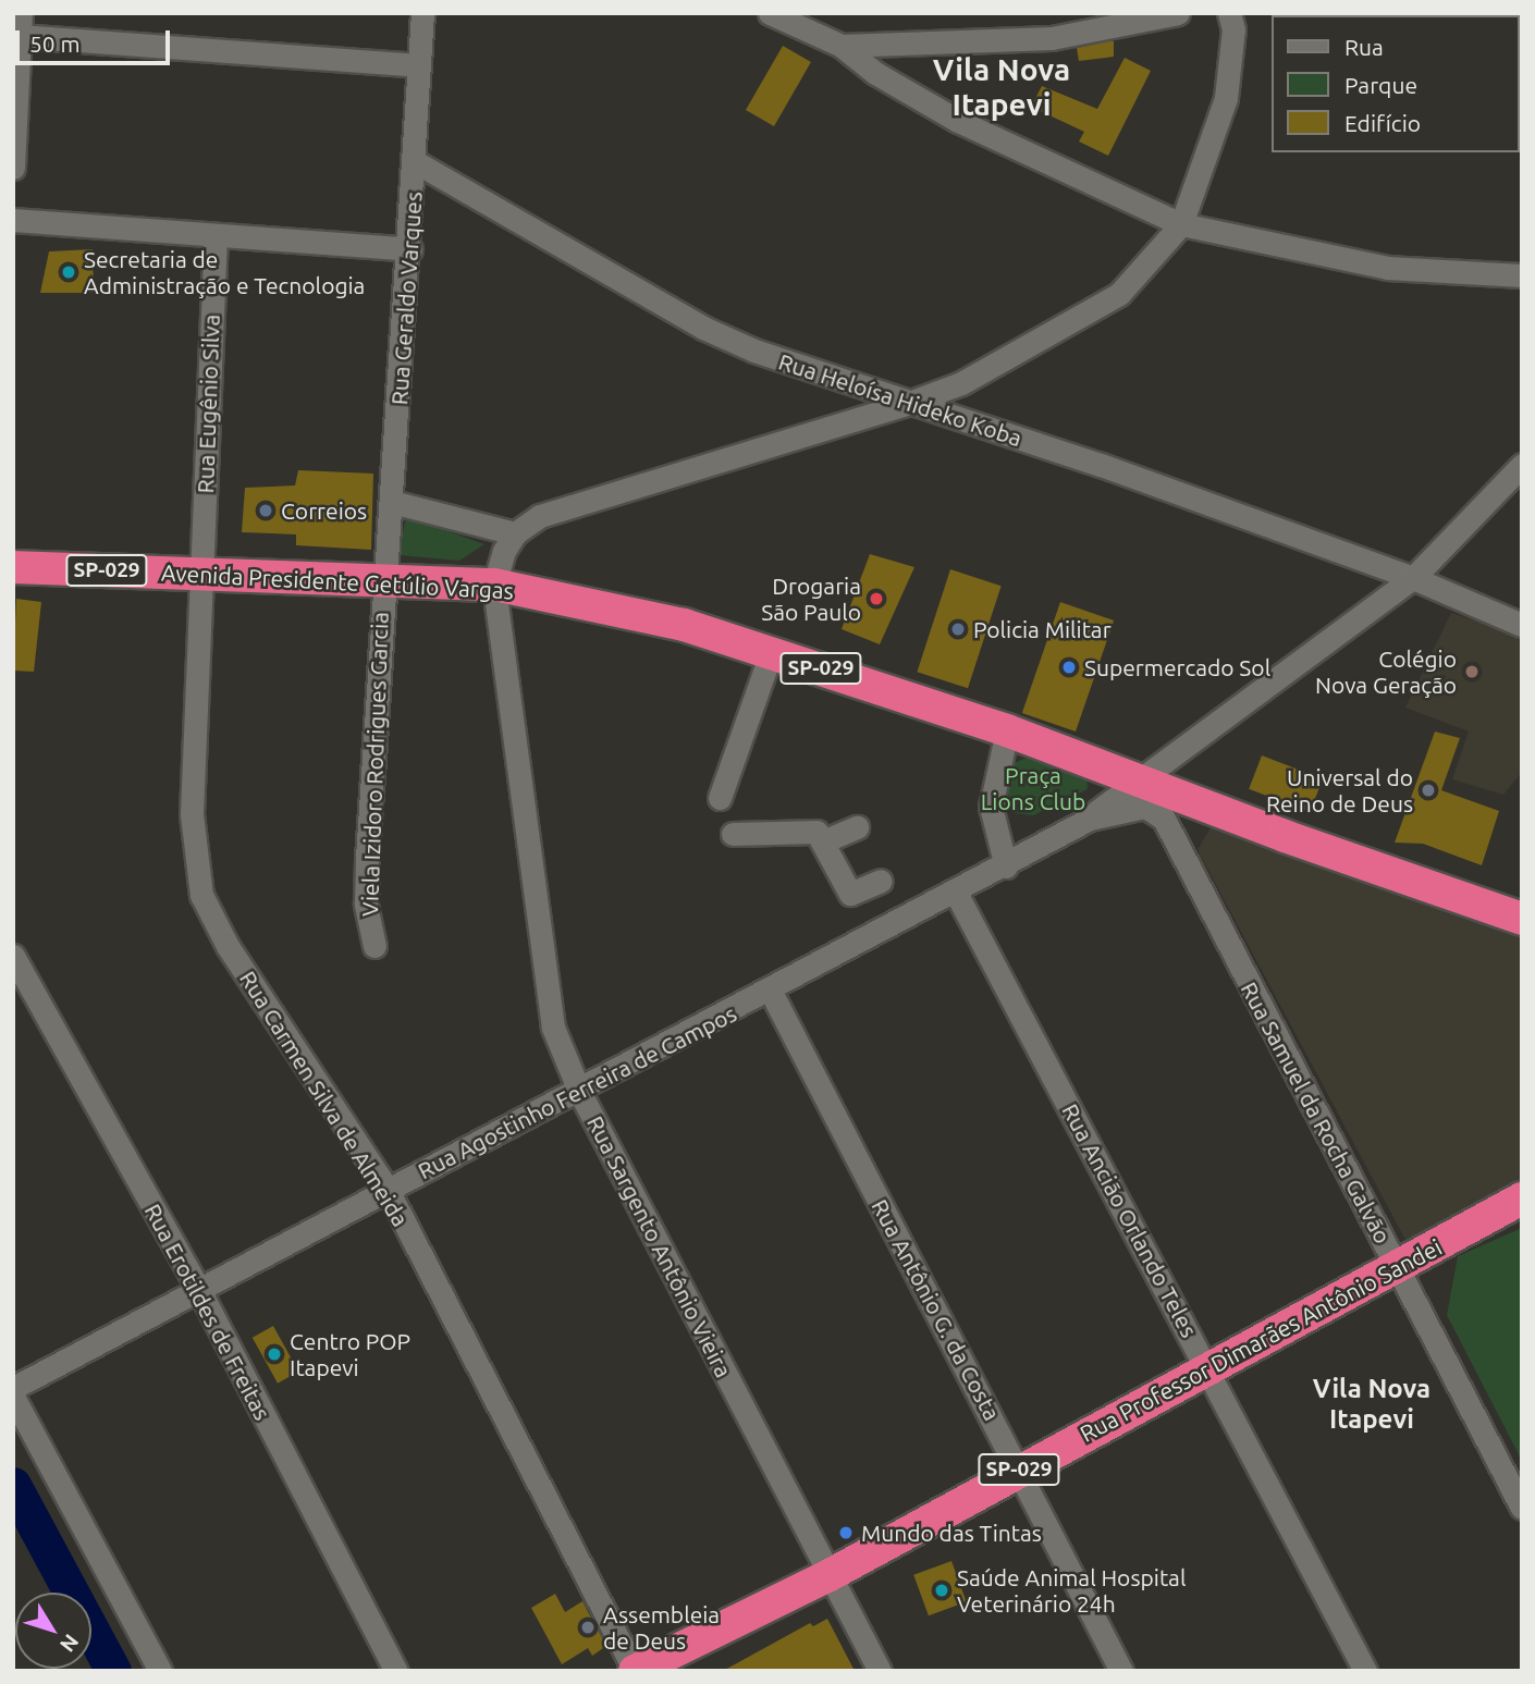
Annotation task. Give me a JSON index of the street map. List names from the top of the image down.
{
  "streets": {
    "highway": ["SP-029", "Avenida Presidente Getúlio Vargas", "Rua Professor Dimarães Antônio Sandei"],
    "street": [
      "Rua Geraldo Varques",
      "Rua Heloísa Hideko Koba",
      "Rua Eugênio Silva",
      "Viela Izidoro Rodrigues Garcia",
      "Rua Agostinho Ferreira de Campos",
      "Rua Carmen Silva de Almeida",
      "Rua Samuel da Rocha Galvão",
      "Rua Ancião Orlando Teles",
      "Rua Sargento Antônio Vieira",
      "Rua Antônio G. da Costa",
      "Rua Erotildes de Freitas"
    ]
  },
  "crossings": [
    ["Rua Geraldo Varques", "Rua Heloísa Hideko Koba"],
    ["Rua Geraldo Varques", "Avenida Presidente Getúlio Vargas"],
    ["Rua Geraldo Varques", "Viela Izidoro Rodrigues Garcia"],
    ["Rua Eugênio Silva", "Avenida Presidente Getúlio Vargas"],
    ["Rua Eugênio Silva", "Rua Carmen Silva de Almeida"],
    ["Avenida Presidente Getúlio Vargas", "Viela Izidoro Rodrigues Garcia"],
    ["Avenida Presidente Getúlio Vargas", "Rua Agostinho Ferreira de Campos"],
    ["Avenida Presidente Getúlio Vargas", "Rua Carmen Silva de Almeida"],
    ["Avenida Presidente Getúlio Vargas", "Rua Samuel da Rocha Galvão"],
    ["Avenida Presidente Getúlio Vargas", "Rua Sargento Antônio Vieira"],
    ["Rua Agostinho Ferreira de Campos", "Rua Carmen Silva de Almeida"],
    ["Rua Agostinho Ferreira de Campos", "Rua Samuel da Rocha Galvão"],
    ["Rua Agostinho Ferreira de Campos", "Rua Ancião Orlando Teles"],
    ["Rua Agostinho Ferreira de Campos", "Rua Sargento Antônio Vieira"],
    ["Rua Agostinho Ferreira de Campos", "Rua Antônio G. da Costa"],
    ["Rua Agostinho Ferreira de Campos", "Rua Erotildes de Freitas"],
    ["Rua Carmen Silva de Almeida", "Rua Professor Dimarães Antônio Sandei"],
    ["Rua Samuel da Rocha Galvão", "Rua Professor Dimarães Antônio Sandei"],
    ["Rua Ancião Orlando Teles", "Rua Professor Dimarães Antônio Sandei"],
    ["Rua Sargento Antônio Vieira", "Rua Professor Dimarães Antônio Sandei"],
    ["Rua Antônio G. da Costa", "Rua Professor Dimarães Antônio Sandei"]
  ],
  "districts": ["Vila Nova Itapevi", "Vila Nova Itapevi"],
  "parks": ["Praça Lions Club"],
  "places": [
    "Secretaria de Administração e Tecnologia",
    "Correios",
    "Drogaria São Paulo",
    "Policia Militar",
    "Supermercado Sol",
    "Colégio Nova Geração",
    "Universal do Reino de Deus",
    "Centro POP Itapevi",
    "Mundo das Tintas",
    "Saúde Animal Hospital Veterinário 24h",
    "Assembleia de Deus"
  ],
  "legend": ["Rua", "Parque", "Edifício"],
  "scale_bar": "50 m",
  "north": "bottom right"
}
